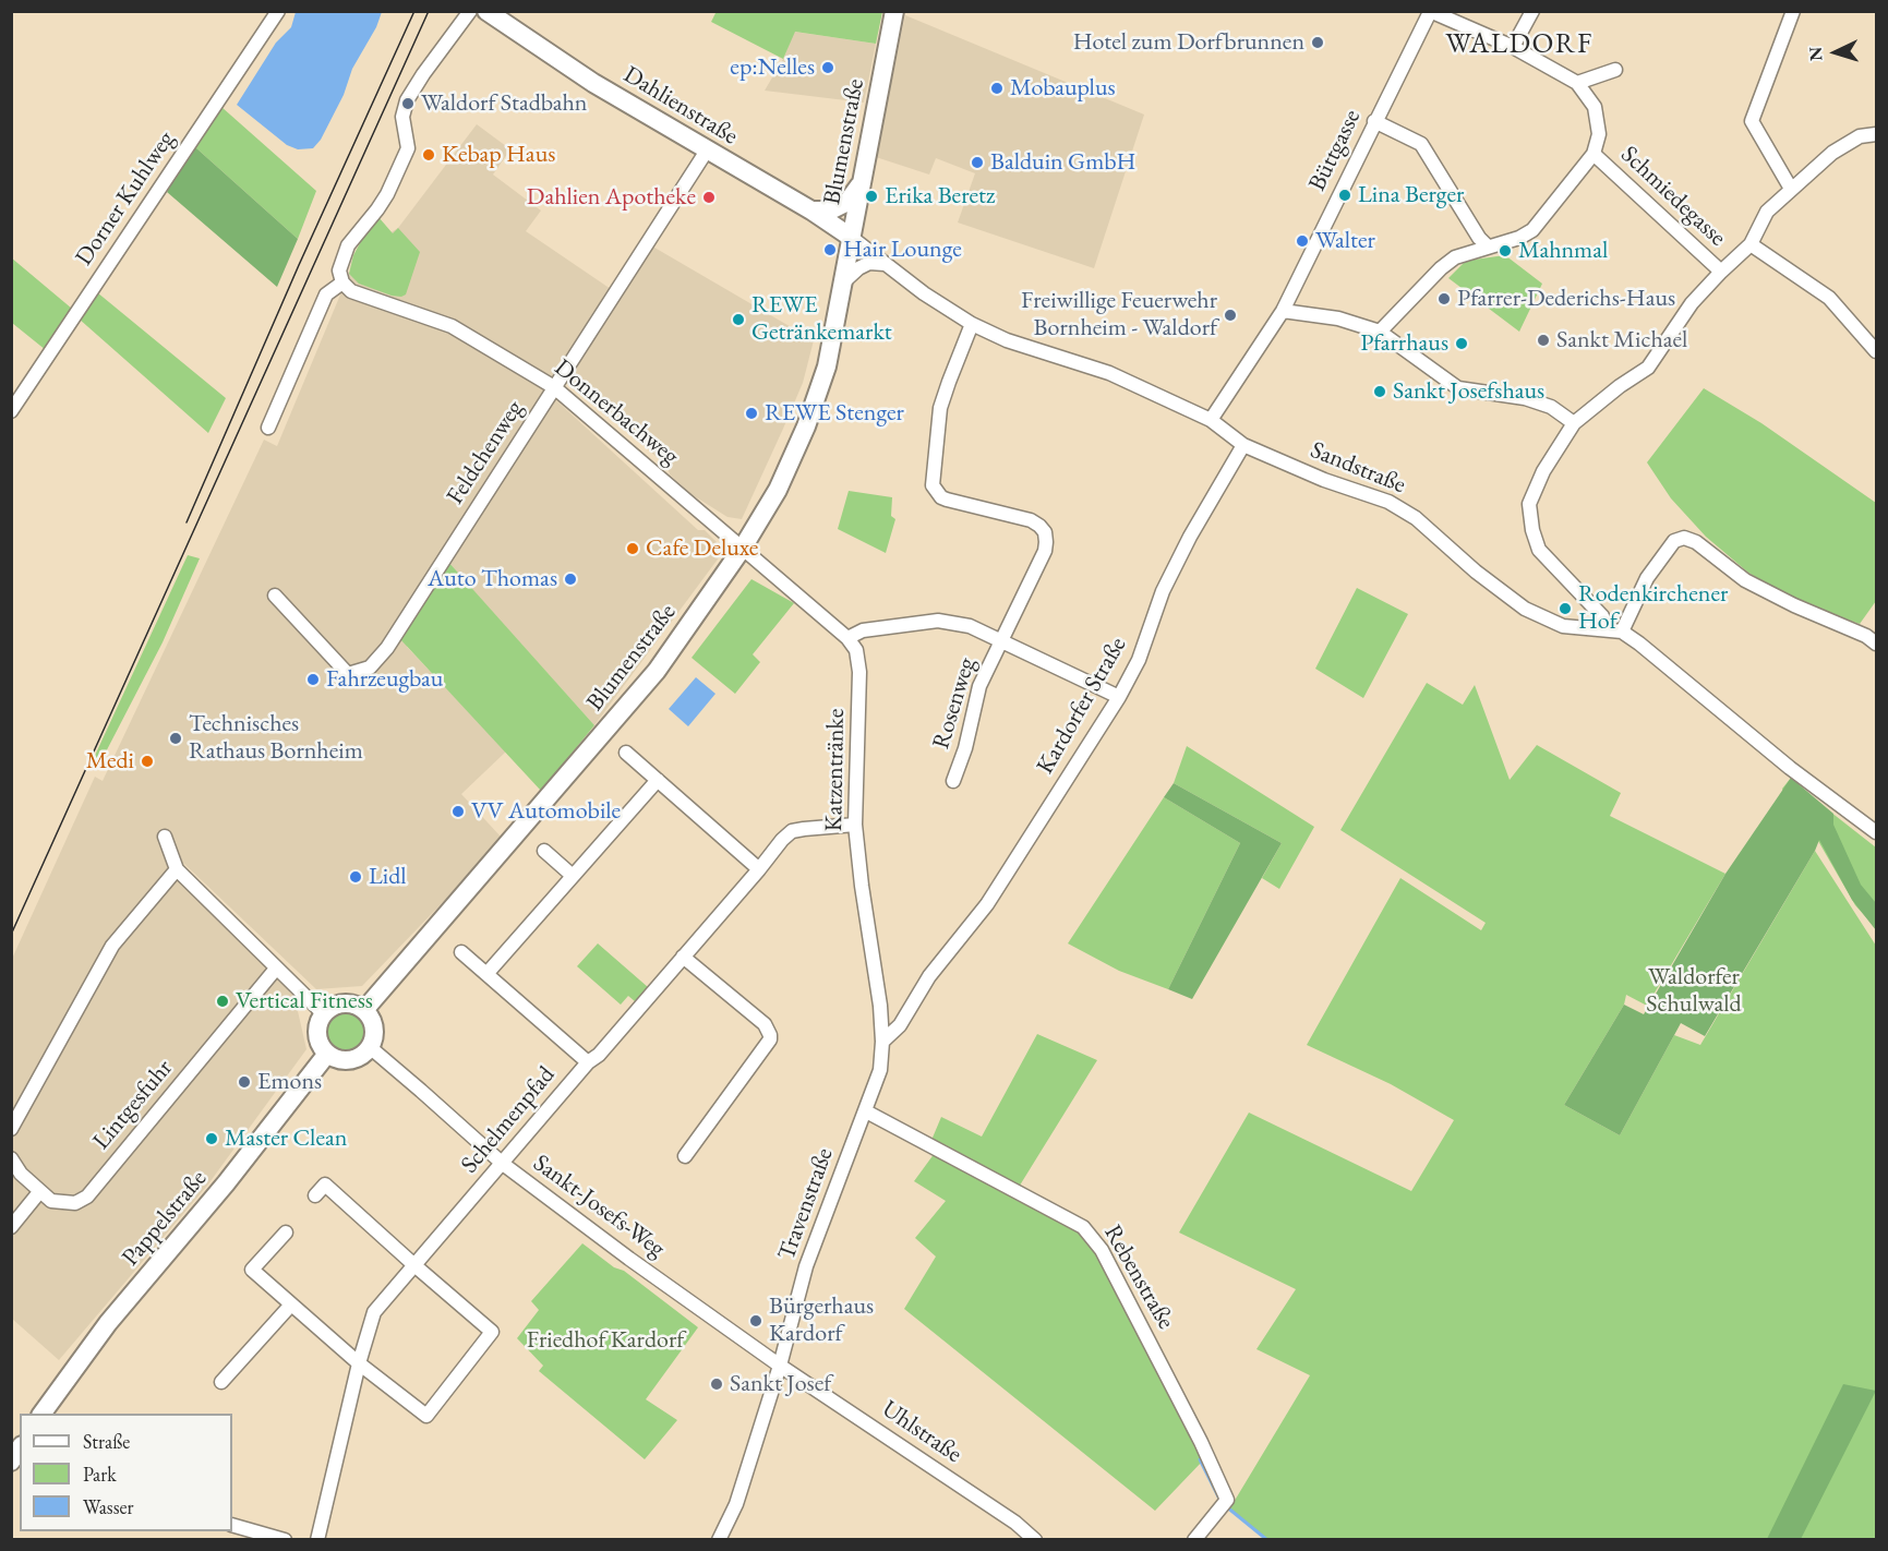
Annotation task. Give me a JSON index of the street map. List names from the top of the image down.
{
  "streets": {
    "main road": ["Dahlienstraße", "Blumenstraße", "Pappelstraße"],
    "street": [
      "Büttgasse",
      "Schmiedegasse",
      "Dorner Kuhlweg",
      "Donnerbachweg",
      "Feldchenweg",
      "Sandstraße",
      "Rosenweg",
      "Kardorfer Straße",
      "Katzentränke",
      "Lintgesfuhr",
      "Schelmenpfad",
      "Travenstraße",
      "Sankt-Josefs-Weg",
      "Rebenstraße",
      "Uhlstraße"
    ]
  },
  "crossings": [
    ["Dahlienstraße", "Blumenstraße"],
    ["Dahlienstraße", "Feldchenweg"],
    ["Dahlienstraße", "Sandstraße"],
    ["Blumenstraße", "Donnerbachweg"],
    ["Blumenstraße", "Sandstraße"],
    ["Blumenstraße", "Katzentränke"],
    ["Blumenstraße", "Sankt-Josefs-Weg"],
    ["Blumenstraße", "Pappelstraße"],
    ["Büttgasse", "Schmiedegasse"],
    ["Büttgasse", "Sandstraße"],
    ["Donnerbachweg", "Feldchenweg"],
    ["Donnerbachweg", "Katzentränke"],
    ["Sandstraße", "Rosenweg"],
    ["Sandstraße", "Kardorfer Straße"],
    ["Kardorfer Straße", "Katzentränke"],
    ["Kardorfer Straße", "Travenstraße"],
    ["Katzentränke", "Schelmenpfad"],
    ["Katzentränke", "Travenstraße"],
    ["Schelmenpfad", "Sankt-Josefs-Weg"],
    ["Travenstraße", "Sankt-Josefs-Weg"],
    ["Travenstraße", "Rebenstraße"],
    ["Travenstraße", "Uhlstraße"],
    ["Sankt-Josefs-Weg", "Pappelstraße"],
    ["Sankt-Josefs-Weg", "Uhlstraße"]
  ],
  "districts": ["WALDORF"],
  "parks": ["Waldorfer Schulwald", "Friedhof Kardorf"],
  "places": [
    "Hotel zum Dorfbrunnen",
    "ep:Nelles",
    "Mobauplus",
    "Waldorf Stadbahn",
    "Kebap Haus",
    "Balduin GmbH",
    "Lina Berger",
    "Erika Beretz",
    "Dahlien Apotheke",
    "Walter",
    "Hair Lounge",
    "Mahnmal",
    "Pfarrer-Dederichs-Haus",
    "Freiwillige Feuerwehr Bornheim - Waldorf",
    "REWE Getränkemarkt",
    "Sankt Michael",
    "Pfarrhaus",
    "Sankt Josefshaus",
    "REWE Stenger",
    "Cafe Deluxe",
    "Auto Thomas",
    "Rodenkirchener Hof",
    "Fahrzeugbau",
    "Technisches Rathaus Bornheim",
    "Medi",
    "VV Automobile",
    "Lidl",
    "Vertical Fitness",
    "Emons",
    "Master Clean",
    "Bürgerhaus Kardorf",
    "Sankt Josef"
  ],
  "legend": ["Straße", "Park", "Wasser"],
  "north": "left"
}
